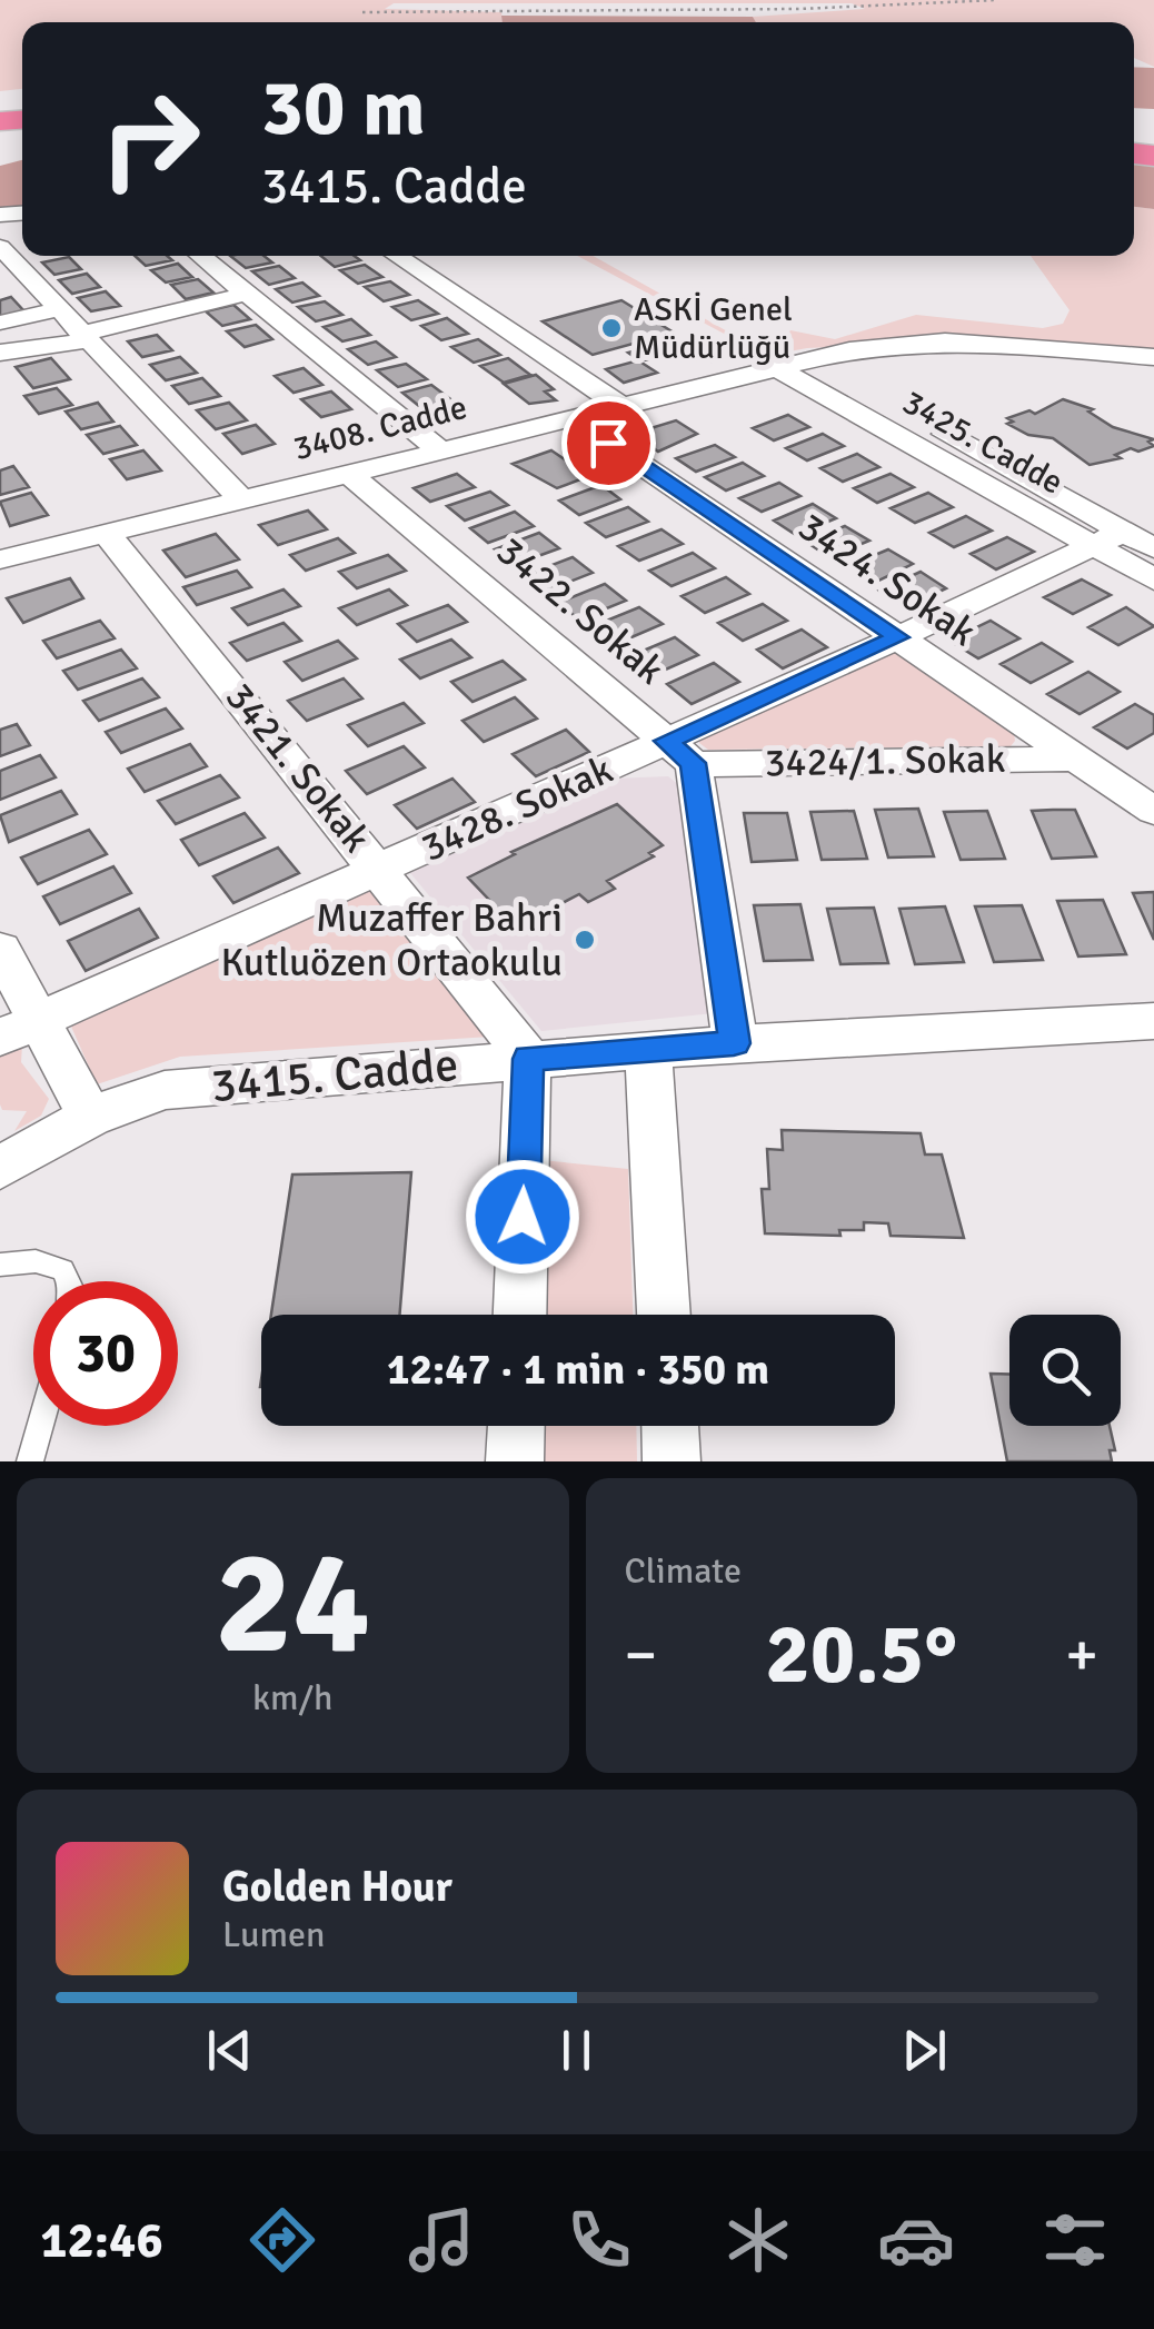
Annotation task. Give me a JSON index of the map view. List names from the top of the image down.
{
  "streets": {
    "street": [
      "3408. Cadde",
      "3425. Cadde",
      "3424. Sokak",
      "3422. Sokak",
      "3424/1. Sokak",
      "3421. Sokak",
      "3428. Sokak",
      "3415. Cadde"
    ]
  },
  "crossings": [
    ["3408. Cadde", "3425. Cadde"],
    ["3408. Cadde", "3424. Sokak"],
    ["3408. Cadde", "3422. Sokak"],
    ["3408. Cadde", "3421. Sokak"],
    ["3425. Cadde", "3428. Sokak"],
    ["3424. Sokak", "3424/1. Sokak"],
    ["3424. Sokak", "3428. Sokak"],
    ["3422. Sokak", "3424/1. Sokak"],
    ["3422. Sokak", "3428. Sokak"],
    ["3424/1. Sokak", "3428. Sokak"],
    ["3421. Sokak", "3428. Sokak"],
    ["3421. Sokak", "3415. Cadde"]
  ],
  "places": ["ASKİ Genel Müdürlüğü", "Muzaffer Bahri Kutluözen Ortaokulu"],
  "page": {
    "turn": ["30 m", "3415. Cadde"],
    "limit": "30",
    "trip": "12:47 · 1 min · 350 m",
    "tile": [
      ["24", "km/h"],
      "Climate"
    ],
    "heat": ["−", "20.5°", "+"],
    "song": ["Golden Hour", "Lumen"],
    "tabs": "12:46"
  }
}
